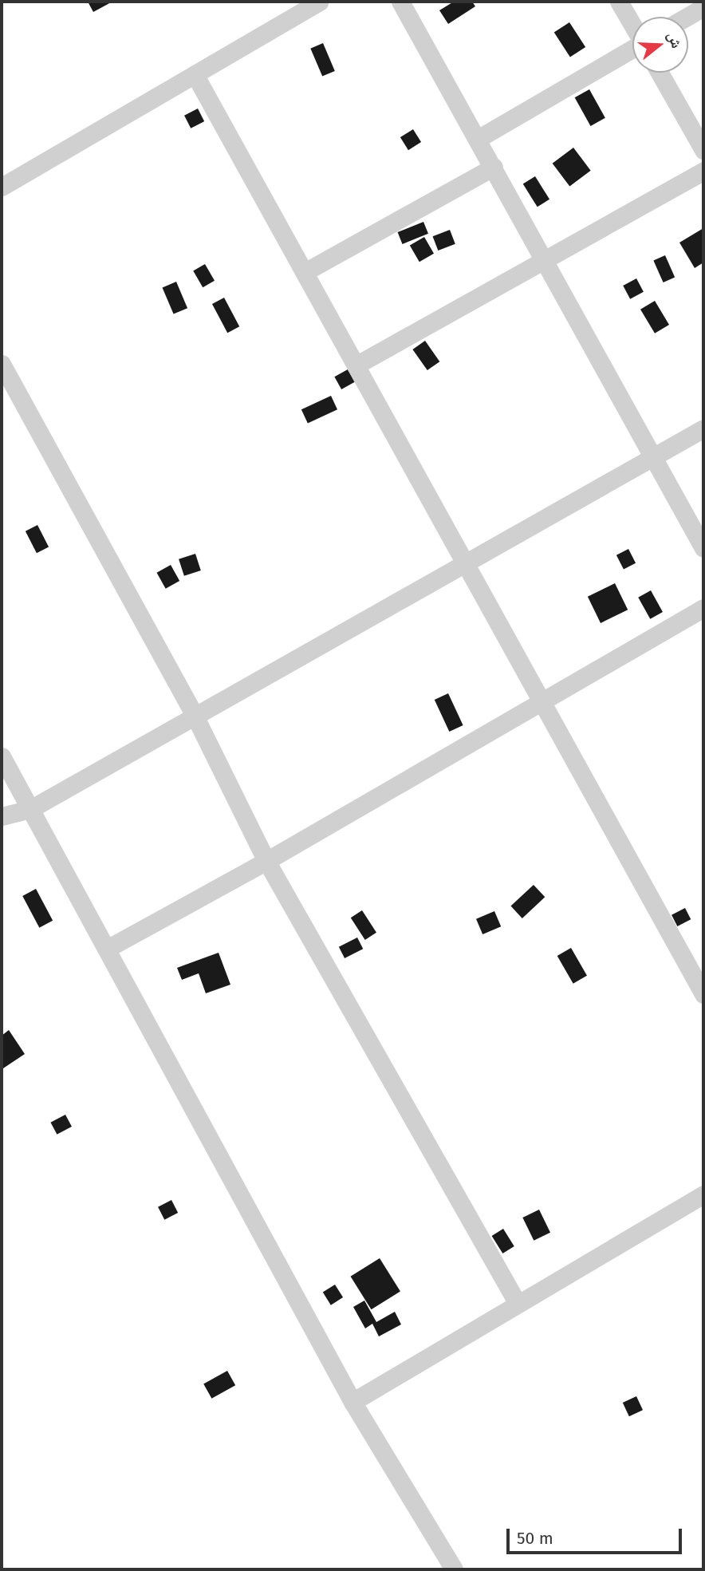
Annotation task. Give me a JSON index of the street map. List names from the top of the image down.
{
  "scale_bar": "50 m",
  "north": "right"
}
